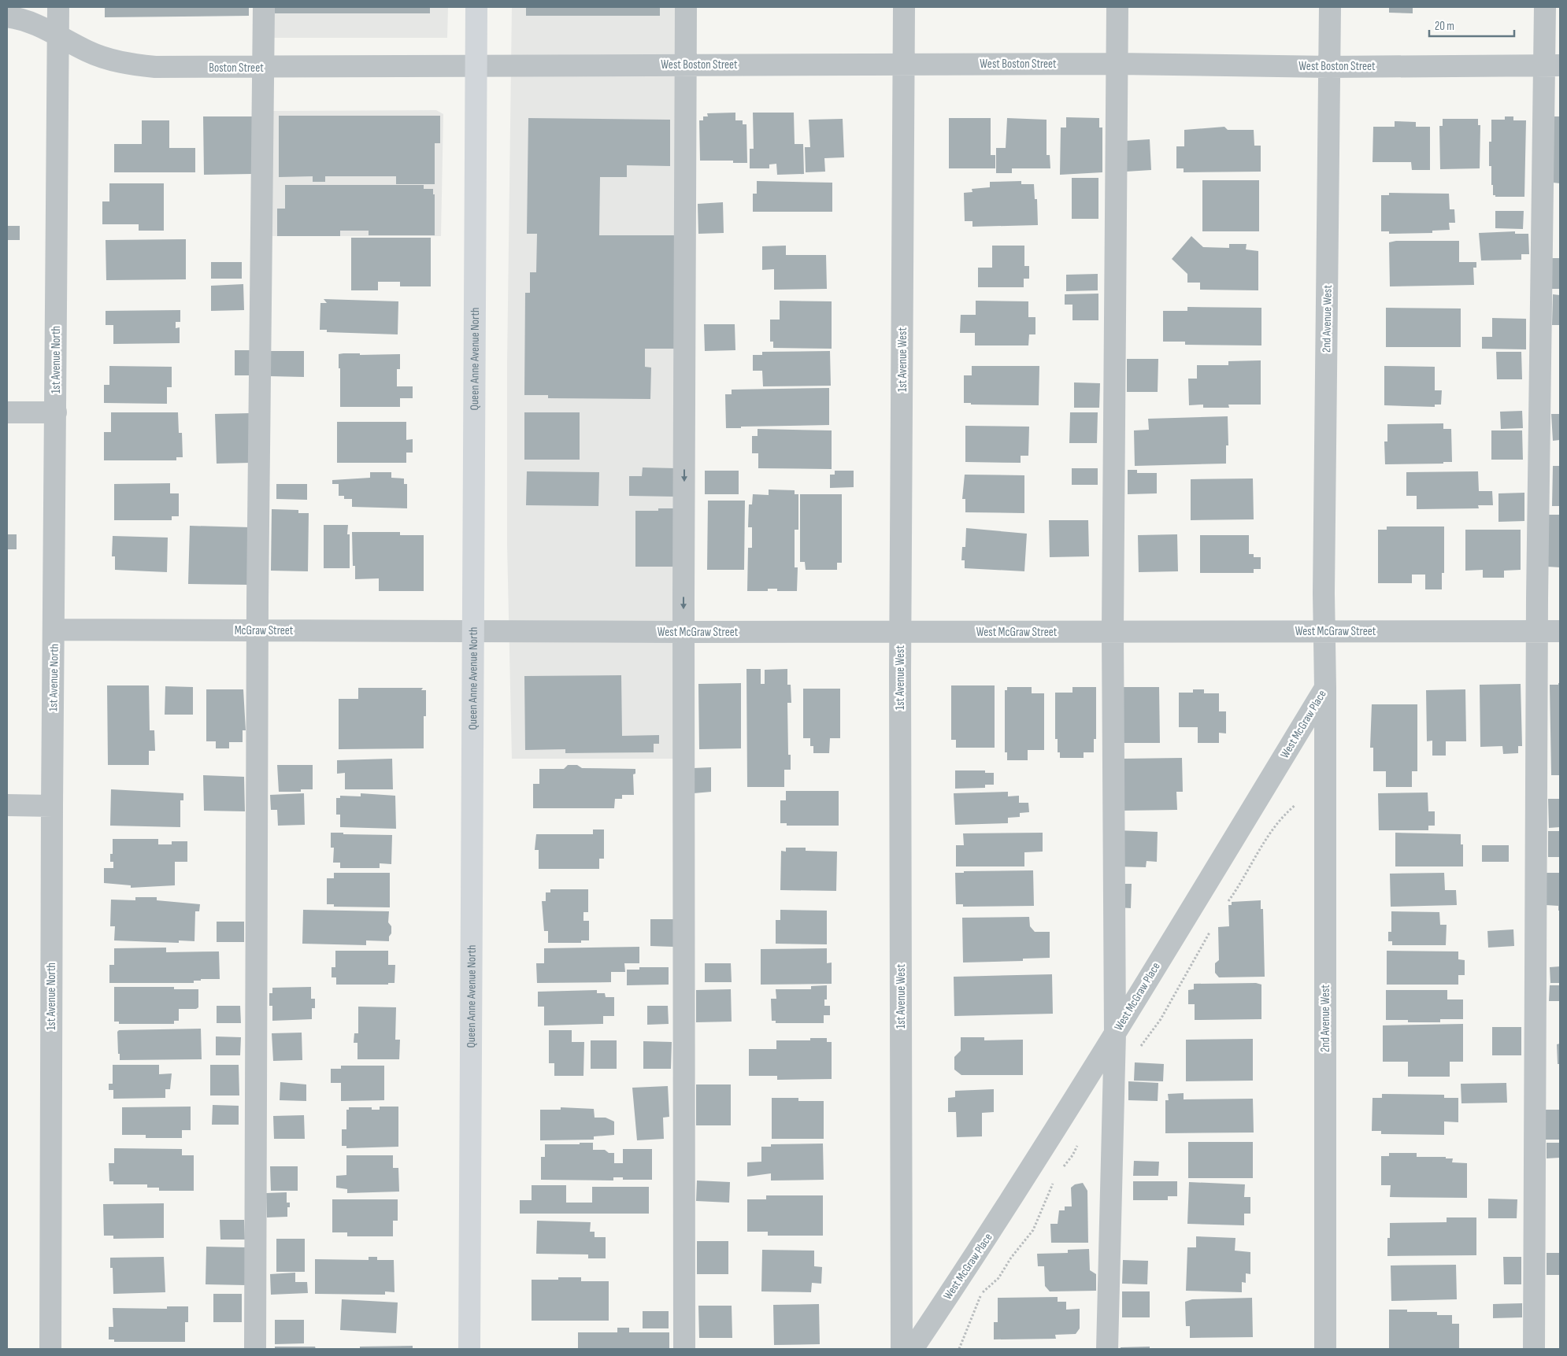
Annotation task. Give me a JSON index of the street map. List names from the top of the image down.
{
  "streets": {
    "main road": ["Queen Anne Avenue North"],
    "street": [
      "West Boston Street",
      "Boston Street",
      "2nd Avenue West",
      "1st Avenue North",
      "1st Avenue West",
      "McGraw Street",
      "West McGraw Street",
      "West McGraw Place"
    ]
  },
  "crossings": [
    ["West Boston Street", "Boston Street"],
    ["West Boston Street", "2nd Avenue West"],
    ["West Boston Street", "Queen Anne Avenue North"],
    ["West Boston Street", "1st Avenue West"],
    ["Boston Street", "1st Avenue North"],
    ["Boston Street", "Queen Anne Avenue North"],
    ["2nd Avenue West", "West McGraw Street"],
    ["2nd Avenue West", "West McGraw Place"],
    ["1st Avenue North", "McGraw Street"],
    ["Queen Anne Avenue North", "McGraw Street"],
    ["Queen Anne Avenue North", "West McGraw Street"],
    ["1st Avenue West", "West McGraw Street"],
    ["McGraw Street", "West McGraw Street"],
    ["West McGraw Street", "West McGraw Place"]
  ],
  "scale_bar": "20 m"
}
